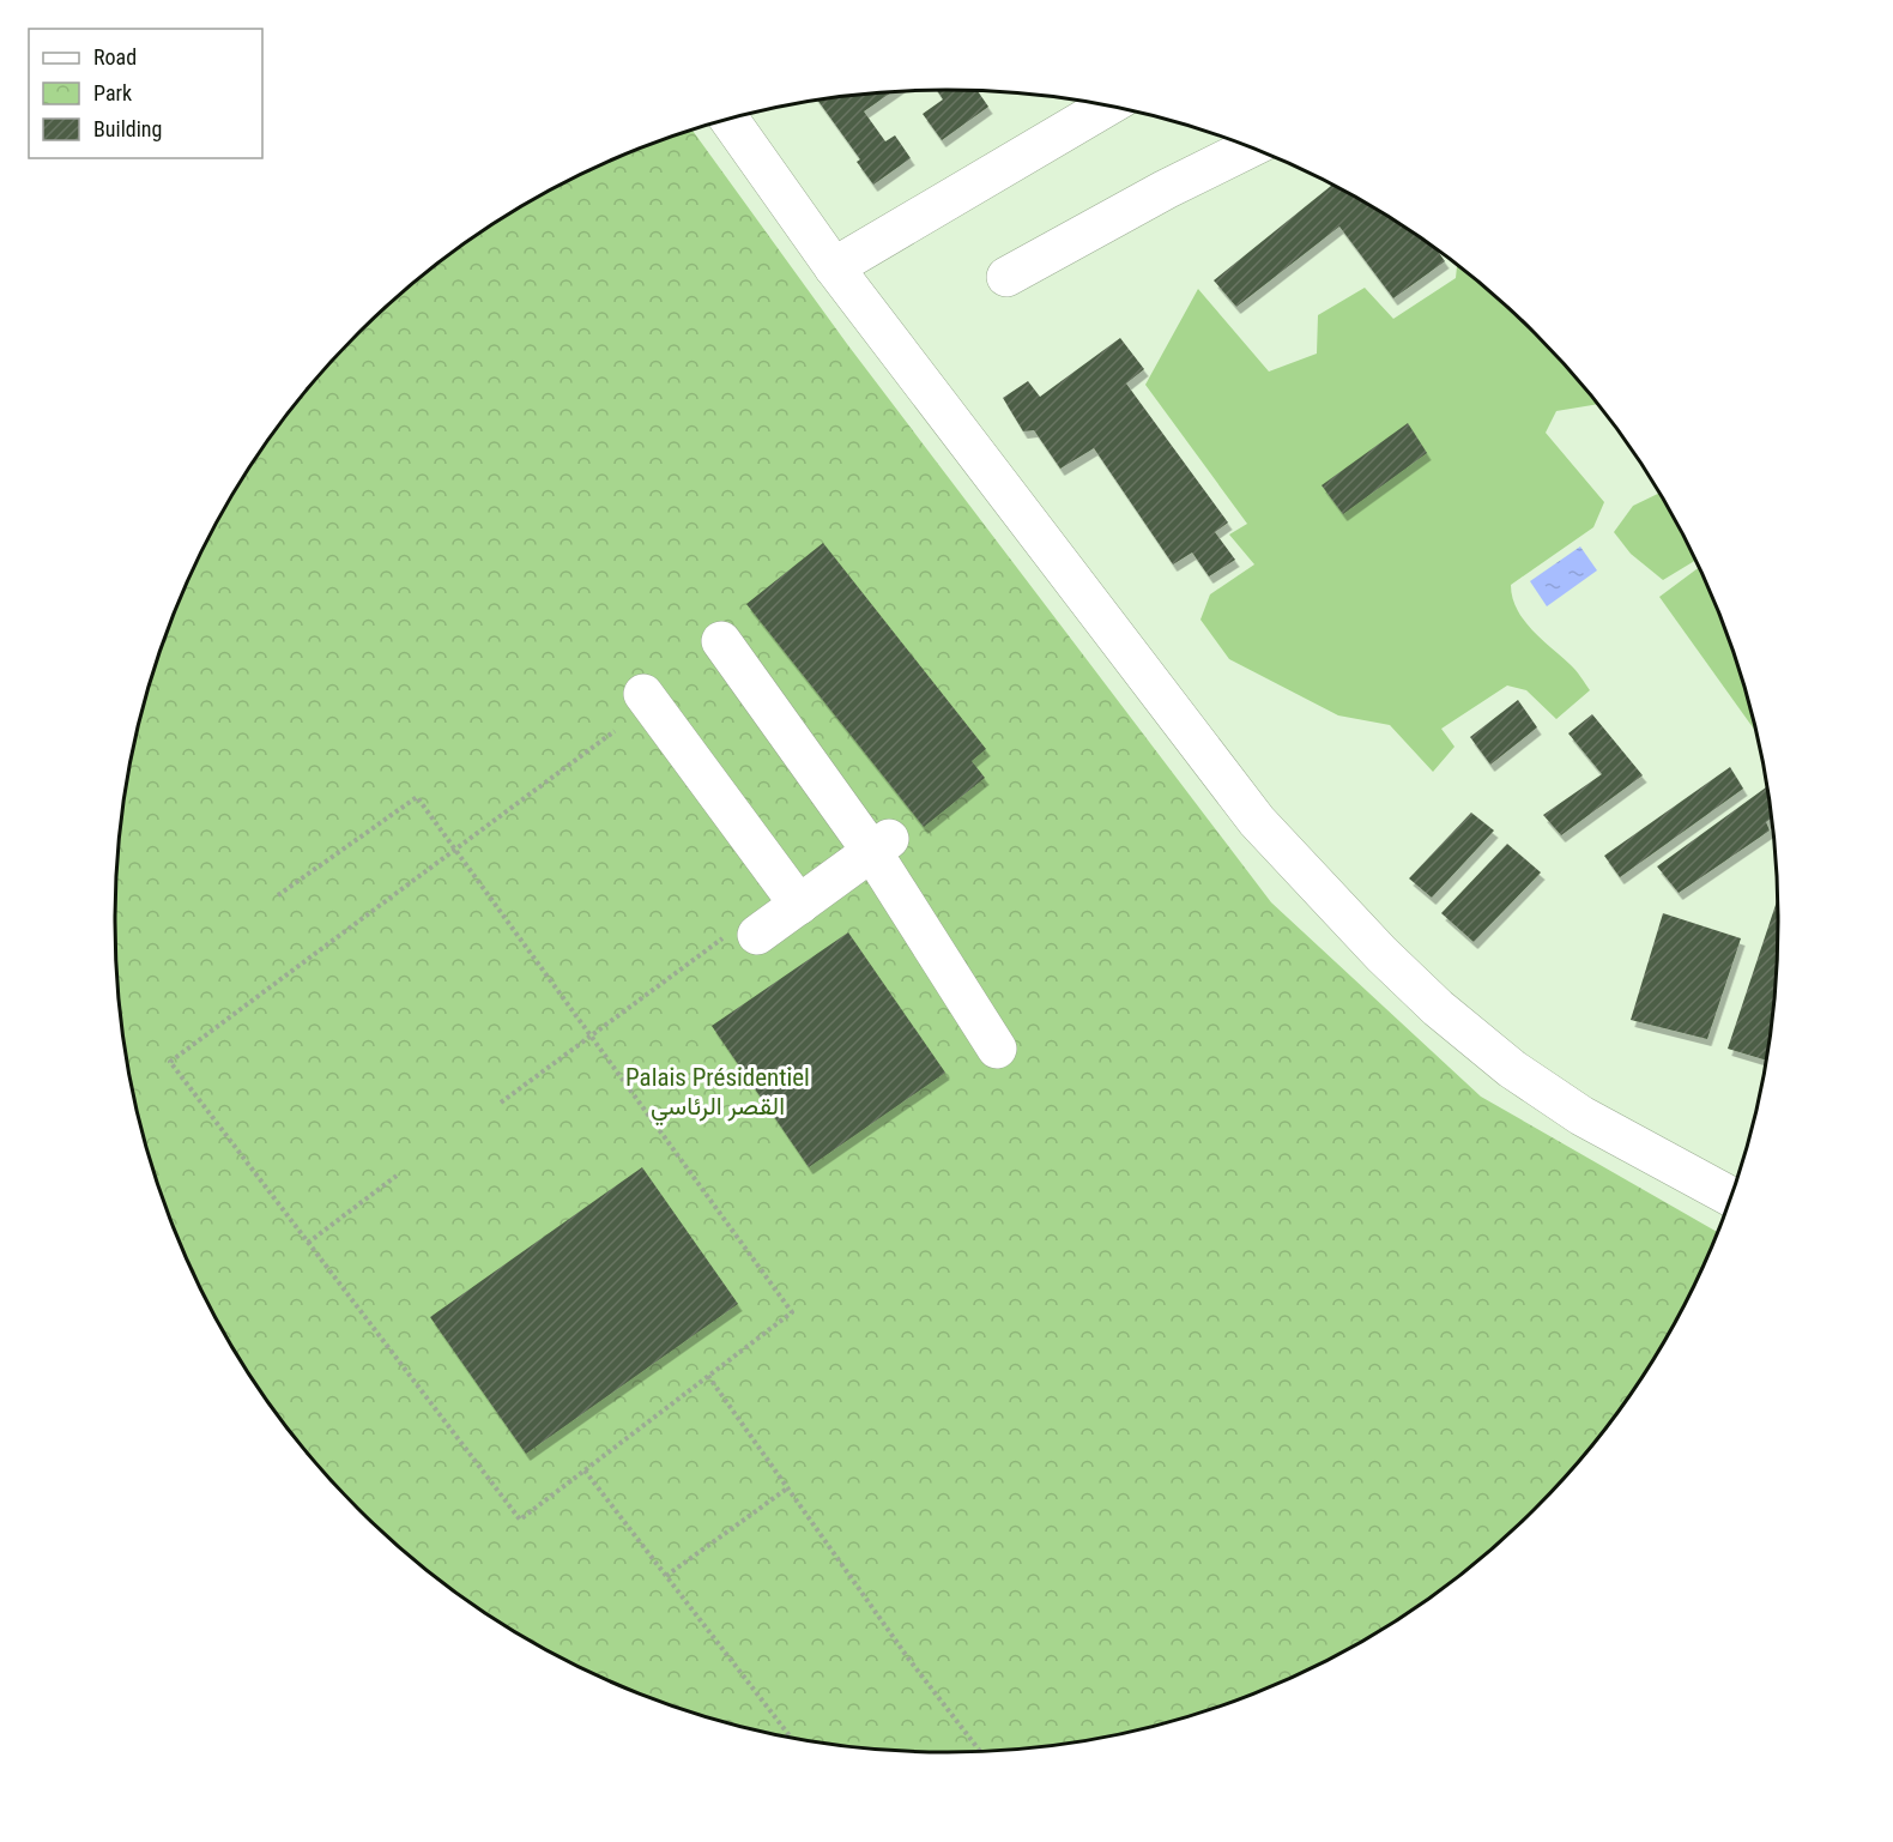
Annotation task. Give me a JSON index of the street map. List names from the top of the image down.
{
  "parks": ["Palais Présidentiel القصر الرئاسي"],
  "legend": ["Road", "Park", "Building"]
}
